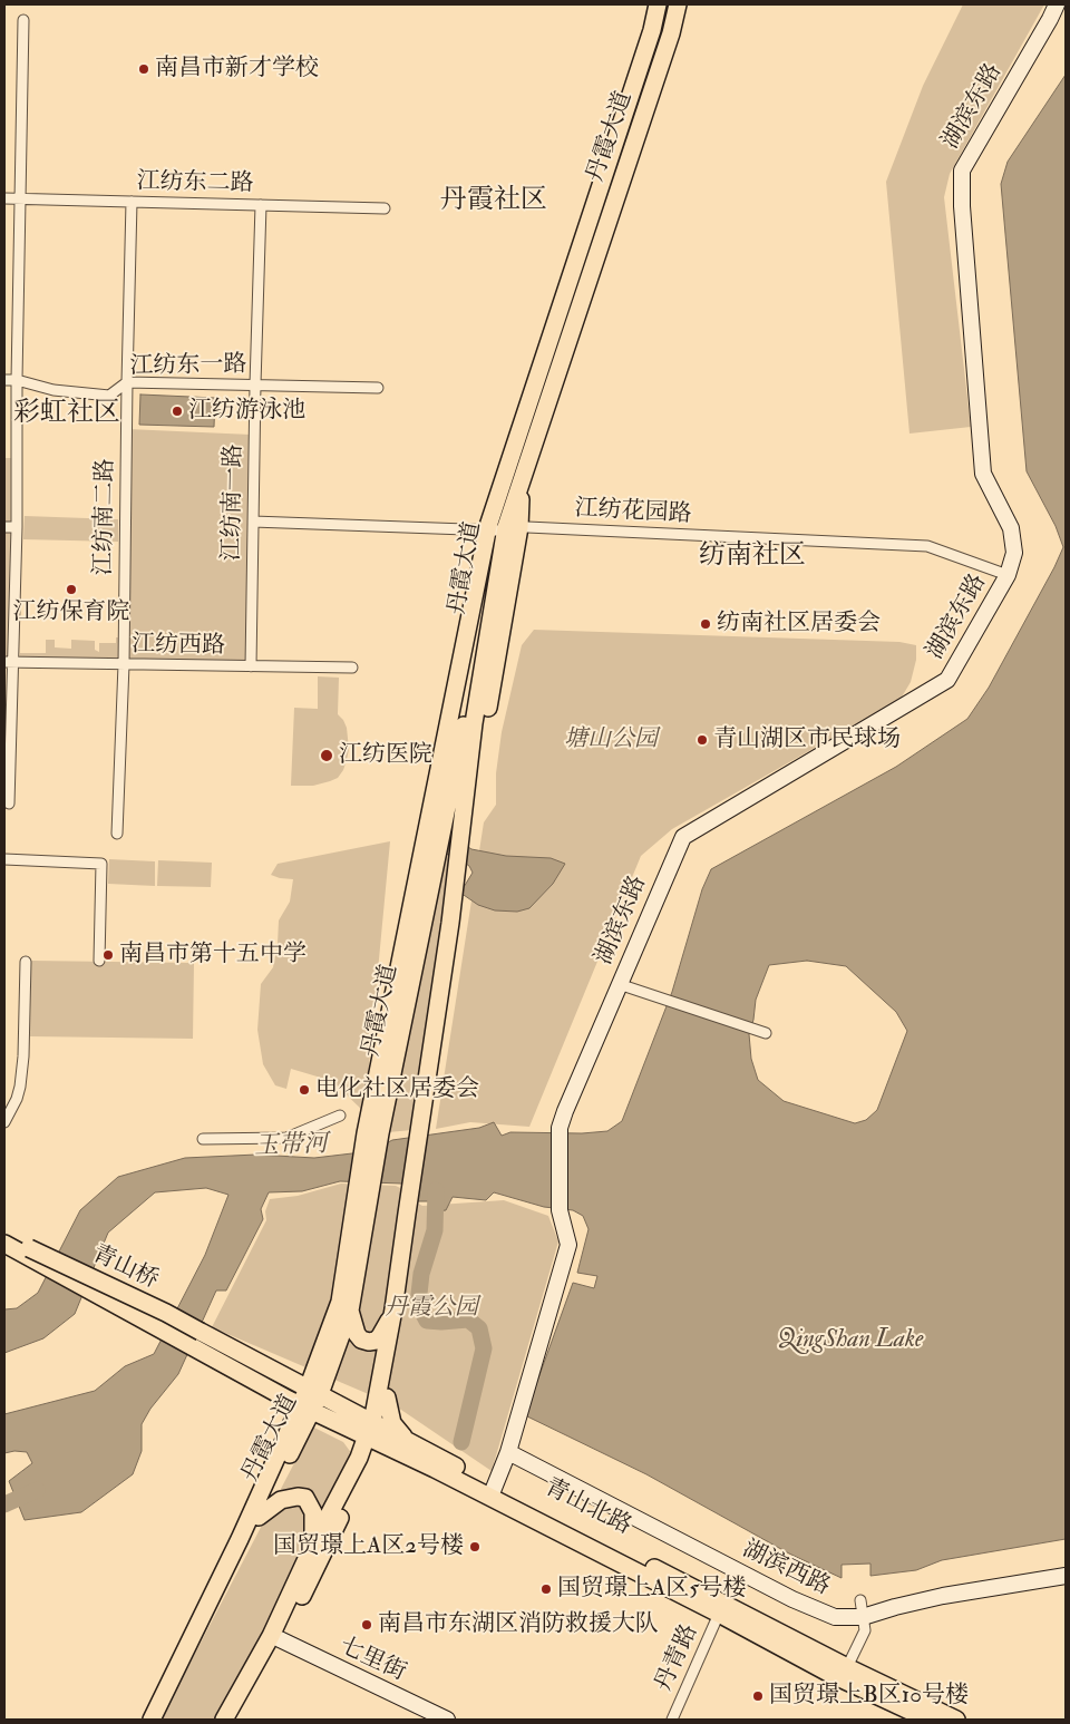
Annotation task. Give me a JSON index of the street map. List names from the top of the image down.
{
  "streets": {
    "main road": ["丹霞大道", "青山桥", "青山北路"],
    "street": [
      "湖滨东路",
      "江纺东二路",
      "江纺东一路",
      "江纺南一路",
      "江纺花园路",
      "江纺南二路",
      "江纺西路",
      "湖滨西路",
      "丹青路",
      "七里街"
    ]
  },
  "crossings": [
    ["湖滨东路", "江纺花园路"],
    ["湖滨东路", "湖滨西路"],
    ["丹霞大道", "江纺花园路"],
    ["丹霞大道", "青山北路"],
    ["丹霞大道", "七里街"],
    ["江纺东二路", "江纺南一路"],
    ["江纺东二路", "江纺南二路"],
    ["江纺东一路", "江纺南一路"],
    ["江纺东一路", "江纺南二路"],
    ["江纺南一路", "江纺花园路"],
    ["江纺南一路", "江纺西路"],
    ["江纺南二路", "江纺西路"],
    ["青山桥", "青山北路"],
    ["青山北路", "丹青路"]
  ],
  "districts": ["丹霞社区", "彩虹社区", "纺南社区"],
  "water": ["玉带河", "QingShan Lake"],
  "parks": ["塘山公园", "丹霞公园"],
  "places": [
    "南昌市新才学校",
    "江纺游泳池",
    "江纺保育院",
    "纺南社区居委会",
    "青山湖区市民球场",
    "江纺医院",
    "南昌市第十五中学",
    "电化社区居委会",
    "国贸璟上A区2号楼",
    "国贸璟上A区5号楼",
    "南昌市东湖区消防救援大队",
    "国贸璟上B区10号楼"
  ]
}
